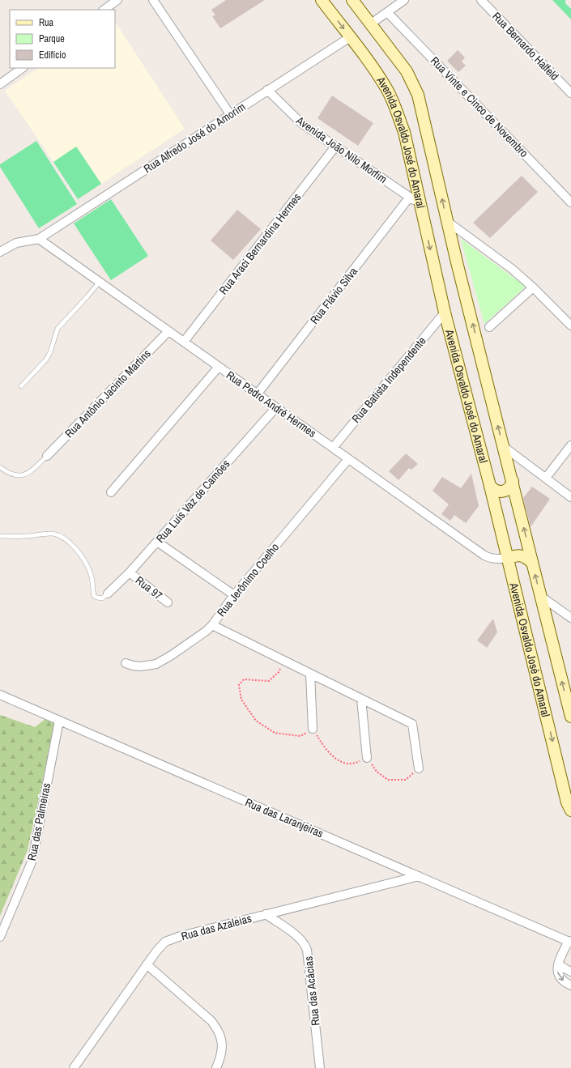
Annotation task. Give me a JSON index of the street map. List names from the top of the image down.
{
  "streets": {
    "main road": ["Avenida Osvaldo José do Amaral"],
    "street": [
      "Rua Bernardo Halfeld",
      "Rua Vinte e Cinco de Novembro",
      "Rua Alfredo José do Amorim",
      "Avenida João Nilo Morfim",
      "Rua Araci Bernardina Hermes",
      "Rua Flávio Silva",
      "Rua Batista Independente",
      "Rua Antônio Jacinto Martins",
      "Rua Pedro André Hermes",
      "Rua Luís Vaz de Camões",
      "Rua Jerônimo Coelho",
      "Rua 97",
      "Rua das Laranjeiras",
      "Rua das Palmeiras",
      "Rua das Azaleias",
      "Rua das Acácias"
    ]
  },
  "crossings": [
    ["Rua Alfredo José do Amorim", "Avenida Osvaldo José do Amaral"],
    ["Rua Alfredo José do Amorim", "Avenida João Nilo Morfim"],
    ["Rua Alfredo José do Amorim", "Rua Pedro André Hermes"],
    ["Avenida Osvaldo José do Amaral", "Avenida João Nilo Morfim"],
    ["Avenida Osvaldo José do Amaral", "Rua Batista Independente"],
    ["Avenida Osvaldo José do Amaral", "Rua Pedro André Hermes"],
    ["Avenida João Nilo Morfim", "Rua Araci Bernardina Hermes"],
    ["Avenida João Nilo Morfim", "Rua Flávio Silva"],
    ["Rua Araci Bernardina Hermes", "Rua Pedro André Hermes"],
    ["Rua Flávio Silva", "Rua Pedro André Hermes"],
    ["Rua Batista Independente", "Rua Pedro André Hermes"],
    ["Rua Antônio Jacinto Martins", "Rua Pedro André Hermes"],
    ["Rua Pedro André Hermes", "Rua Luís Vaz de Camões"],
    ["Rua Pedro André Hermes", "Rua Jerônimo Coelho"],
    ["Rua Luís Vaz de Camões", "Rua 97"],
    ["Rua das Laranjeiras", "Rua das Palmeiras"],
    ["Rua das Laranjeiras", "Rua das Azaleias"],
    ["Rua das Azaleias", "Rua das Acácias"]
  ],
  "legend": ["Rua", "Parque", "Edifício"]
}
